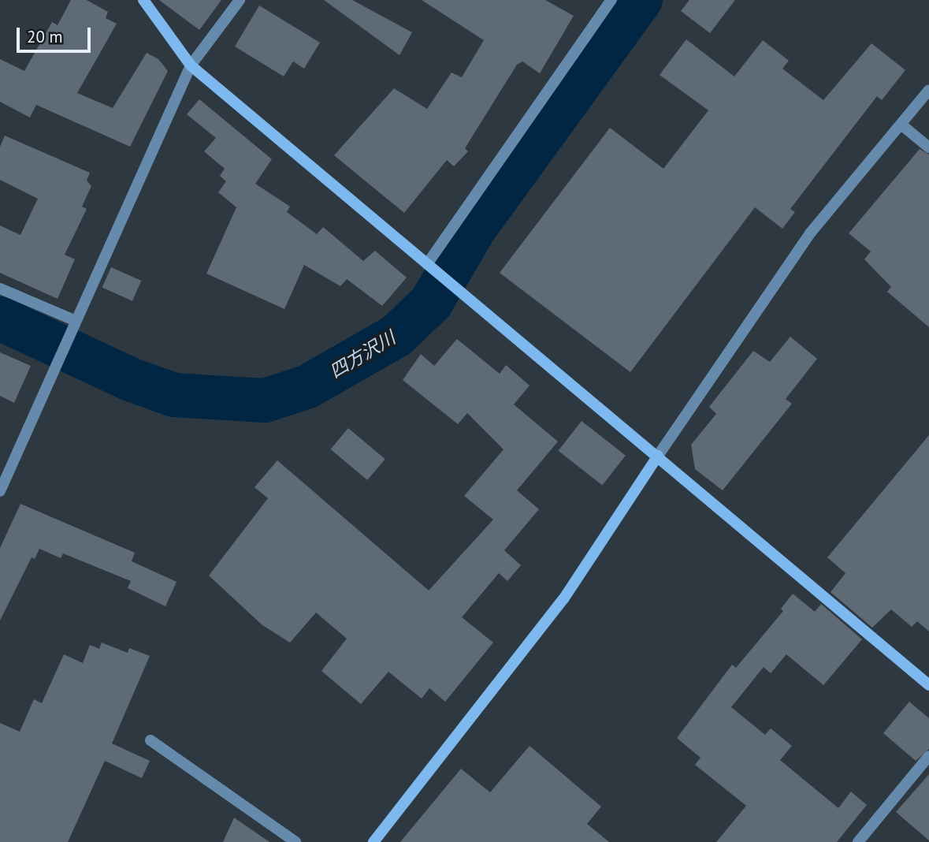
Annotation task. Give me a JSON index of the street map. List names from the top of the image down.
{
  "water": ["四方沢川"],
  "scale_bar": "20 m"
}
